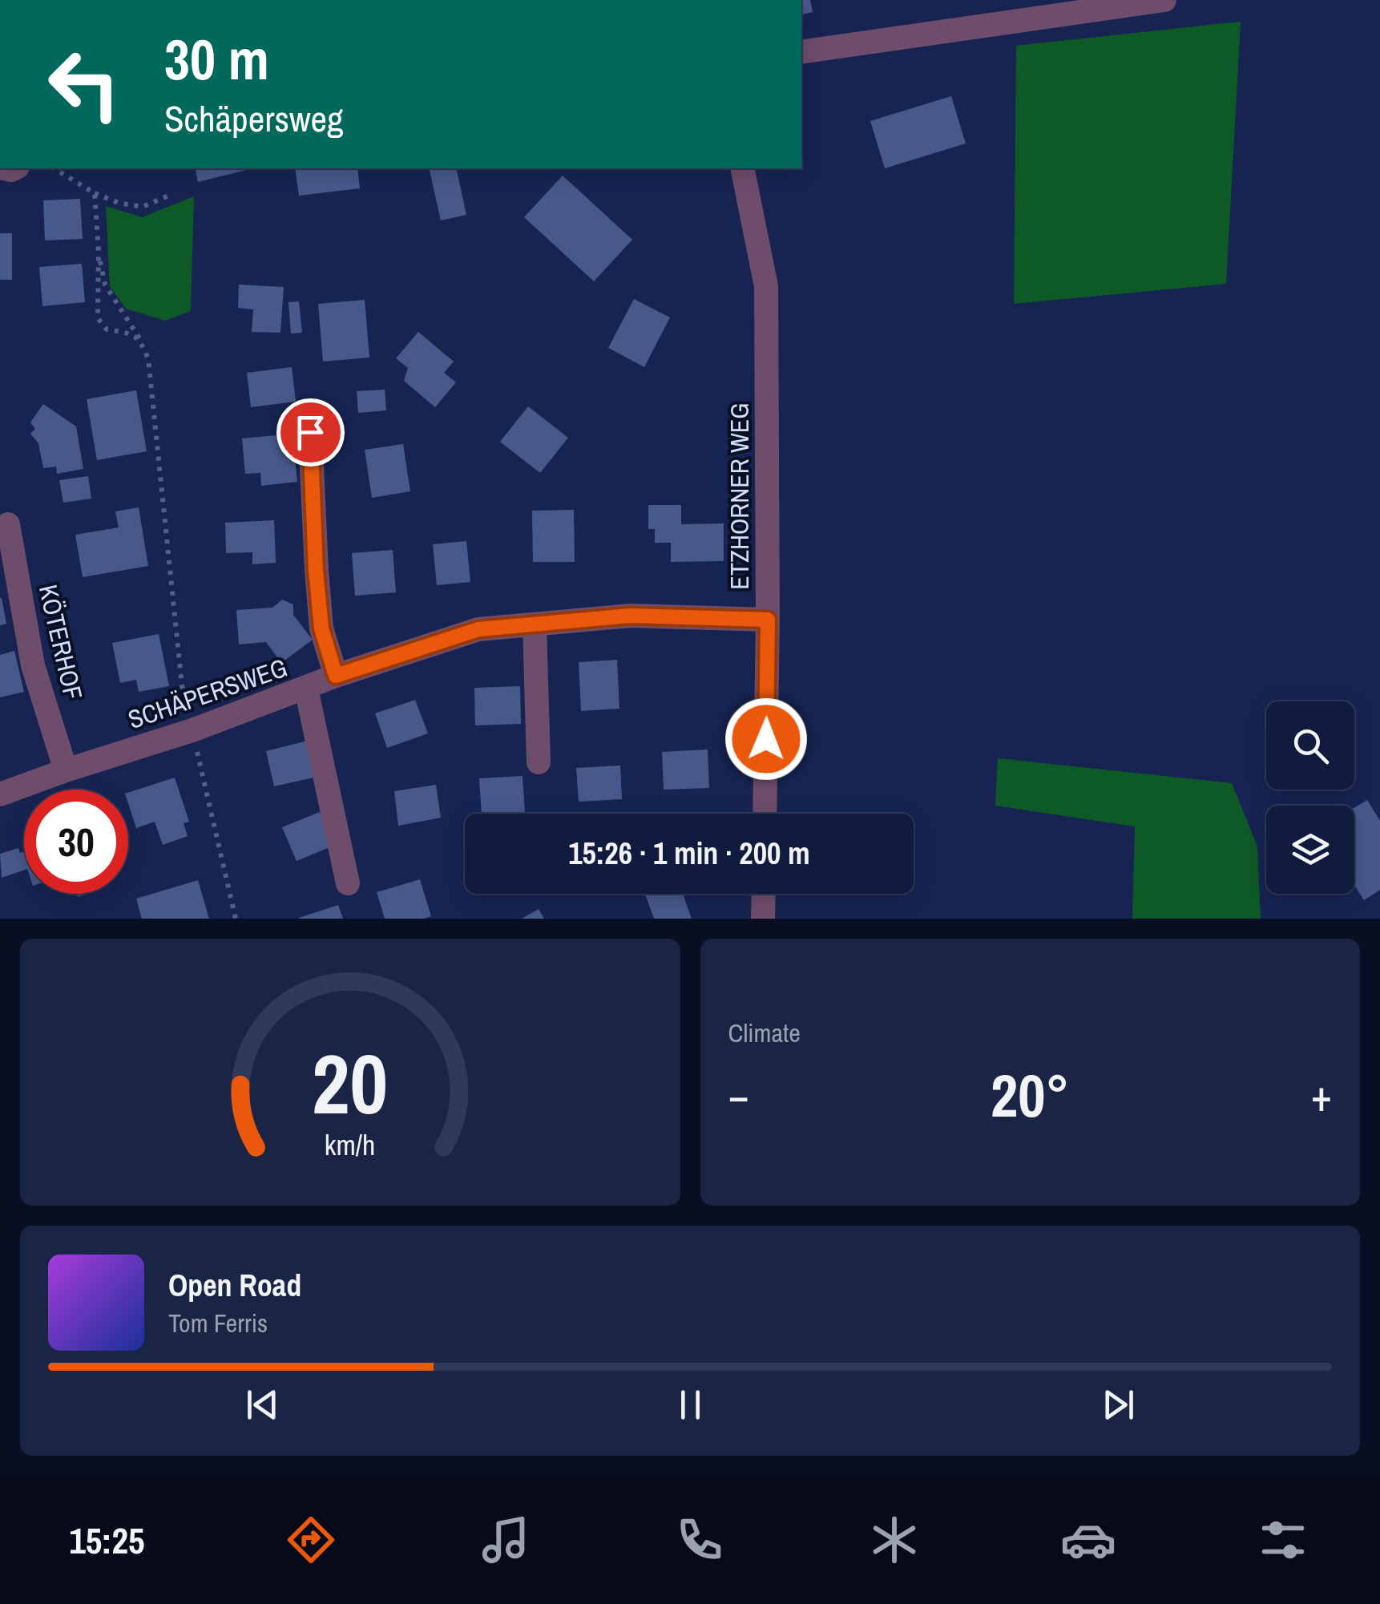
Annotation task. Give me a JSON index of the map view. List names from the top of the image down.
{
  "streets": {
    "street": ["ETZHORNER WEG", "KÖTERHOF", "SCHÄPERSWEG"]
  },
  "crossings": [
    ["ETZHORNER WEG", "SCHÄPERSWEG"],
    ["KÖTERHOF", "SCHÄPERSWEG"]
  ],
  "page": {
    "turn": ["30 m", "Schäpersweg"],
    "limit": "30",
    "trip": "15:26 · 1 min · 200 m",
    "tile": "Climate",
    "heat": ["−", "20°", "+"],
    "song": ["Open Road", "Tom Ferris"],
    "tabs": "15:25",
    "gauge": ["20", "km/h"]
  }
}
